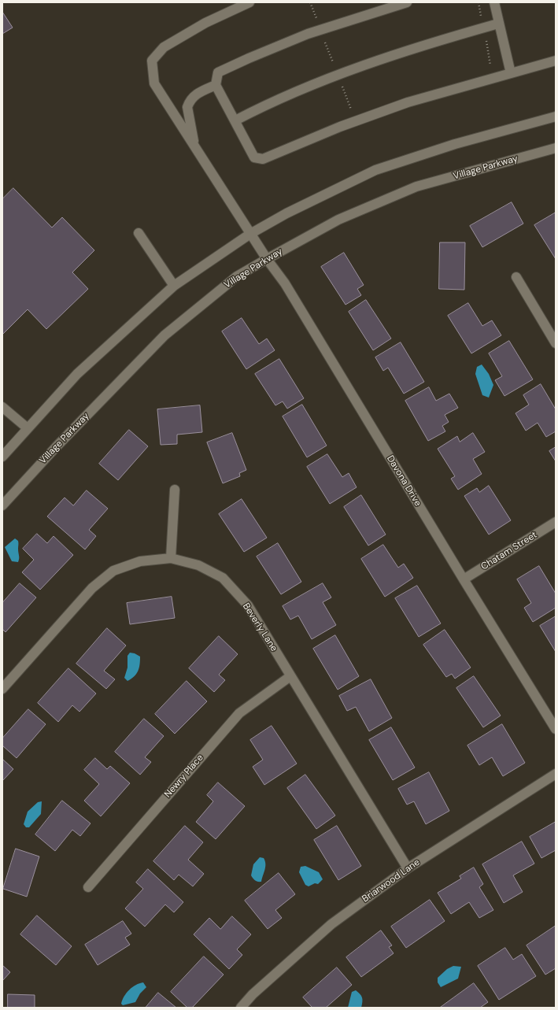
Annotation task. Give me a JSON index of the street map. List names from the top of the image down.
{
  "streets": {
    "street": [
      "Village Parkway",
      "Davona Drive",
      "Chatam Street",
      "Beverly Lane",
      "Newry Place",
      "Briarwood Lane"
    ]
  },
  "crossings": [
    ["Village Parkway", "Davona Drive"],
    ["Davona Drive", "Chatam Street"],
    ["Beverly Lane", "Newry Place"],
    ["Beverly Lane", "Briarwood Lane"]
  ]
}
